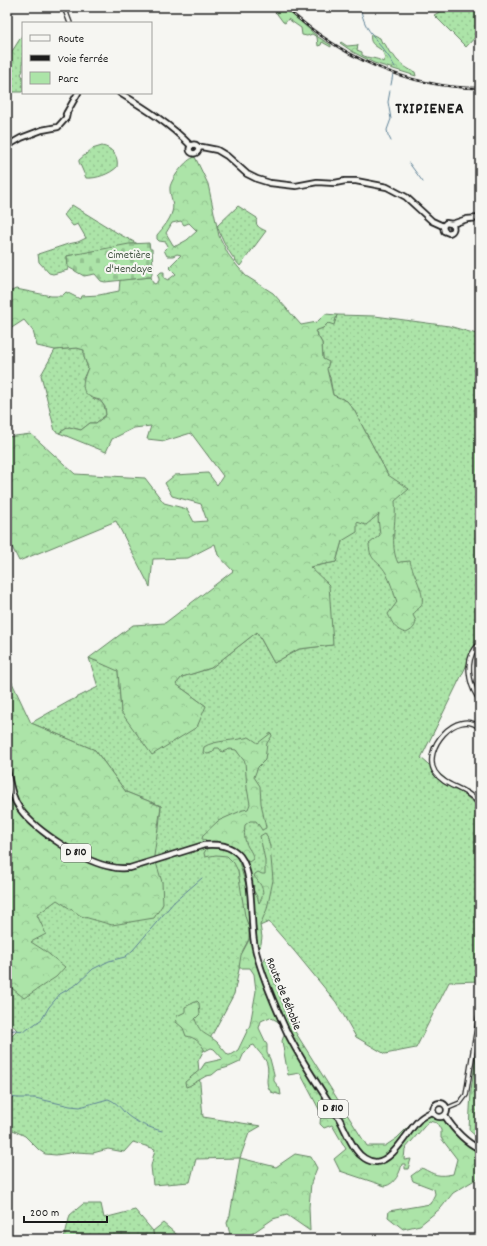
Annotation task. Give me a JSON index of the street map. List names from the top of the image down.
{
  "streets": {
    "main road": ["D 810", "Route de Béhobie"]
  },
  "districts": ["TXIPIENEA"],
  "parks": ["Cimetière d'Hendaye"],
  "legend": ["Route", "Voie ferrée", "Parc"],
  "scale_bar": "200 m"
}
